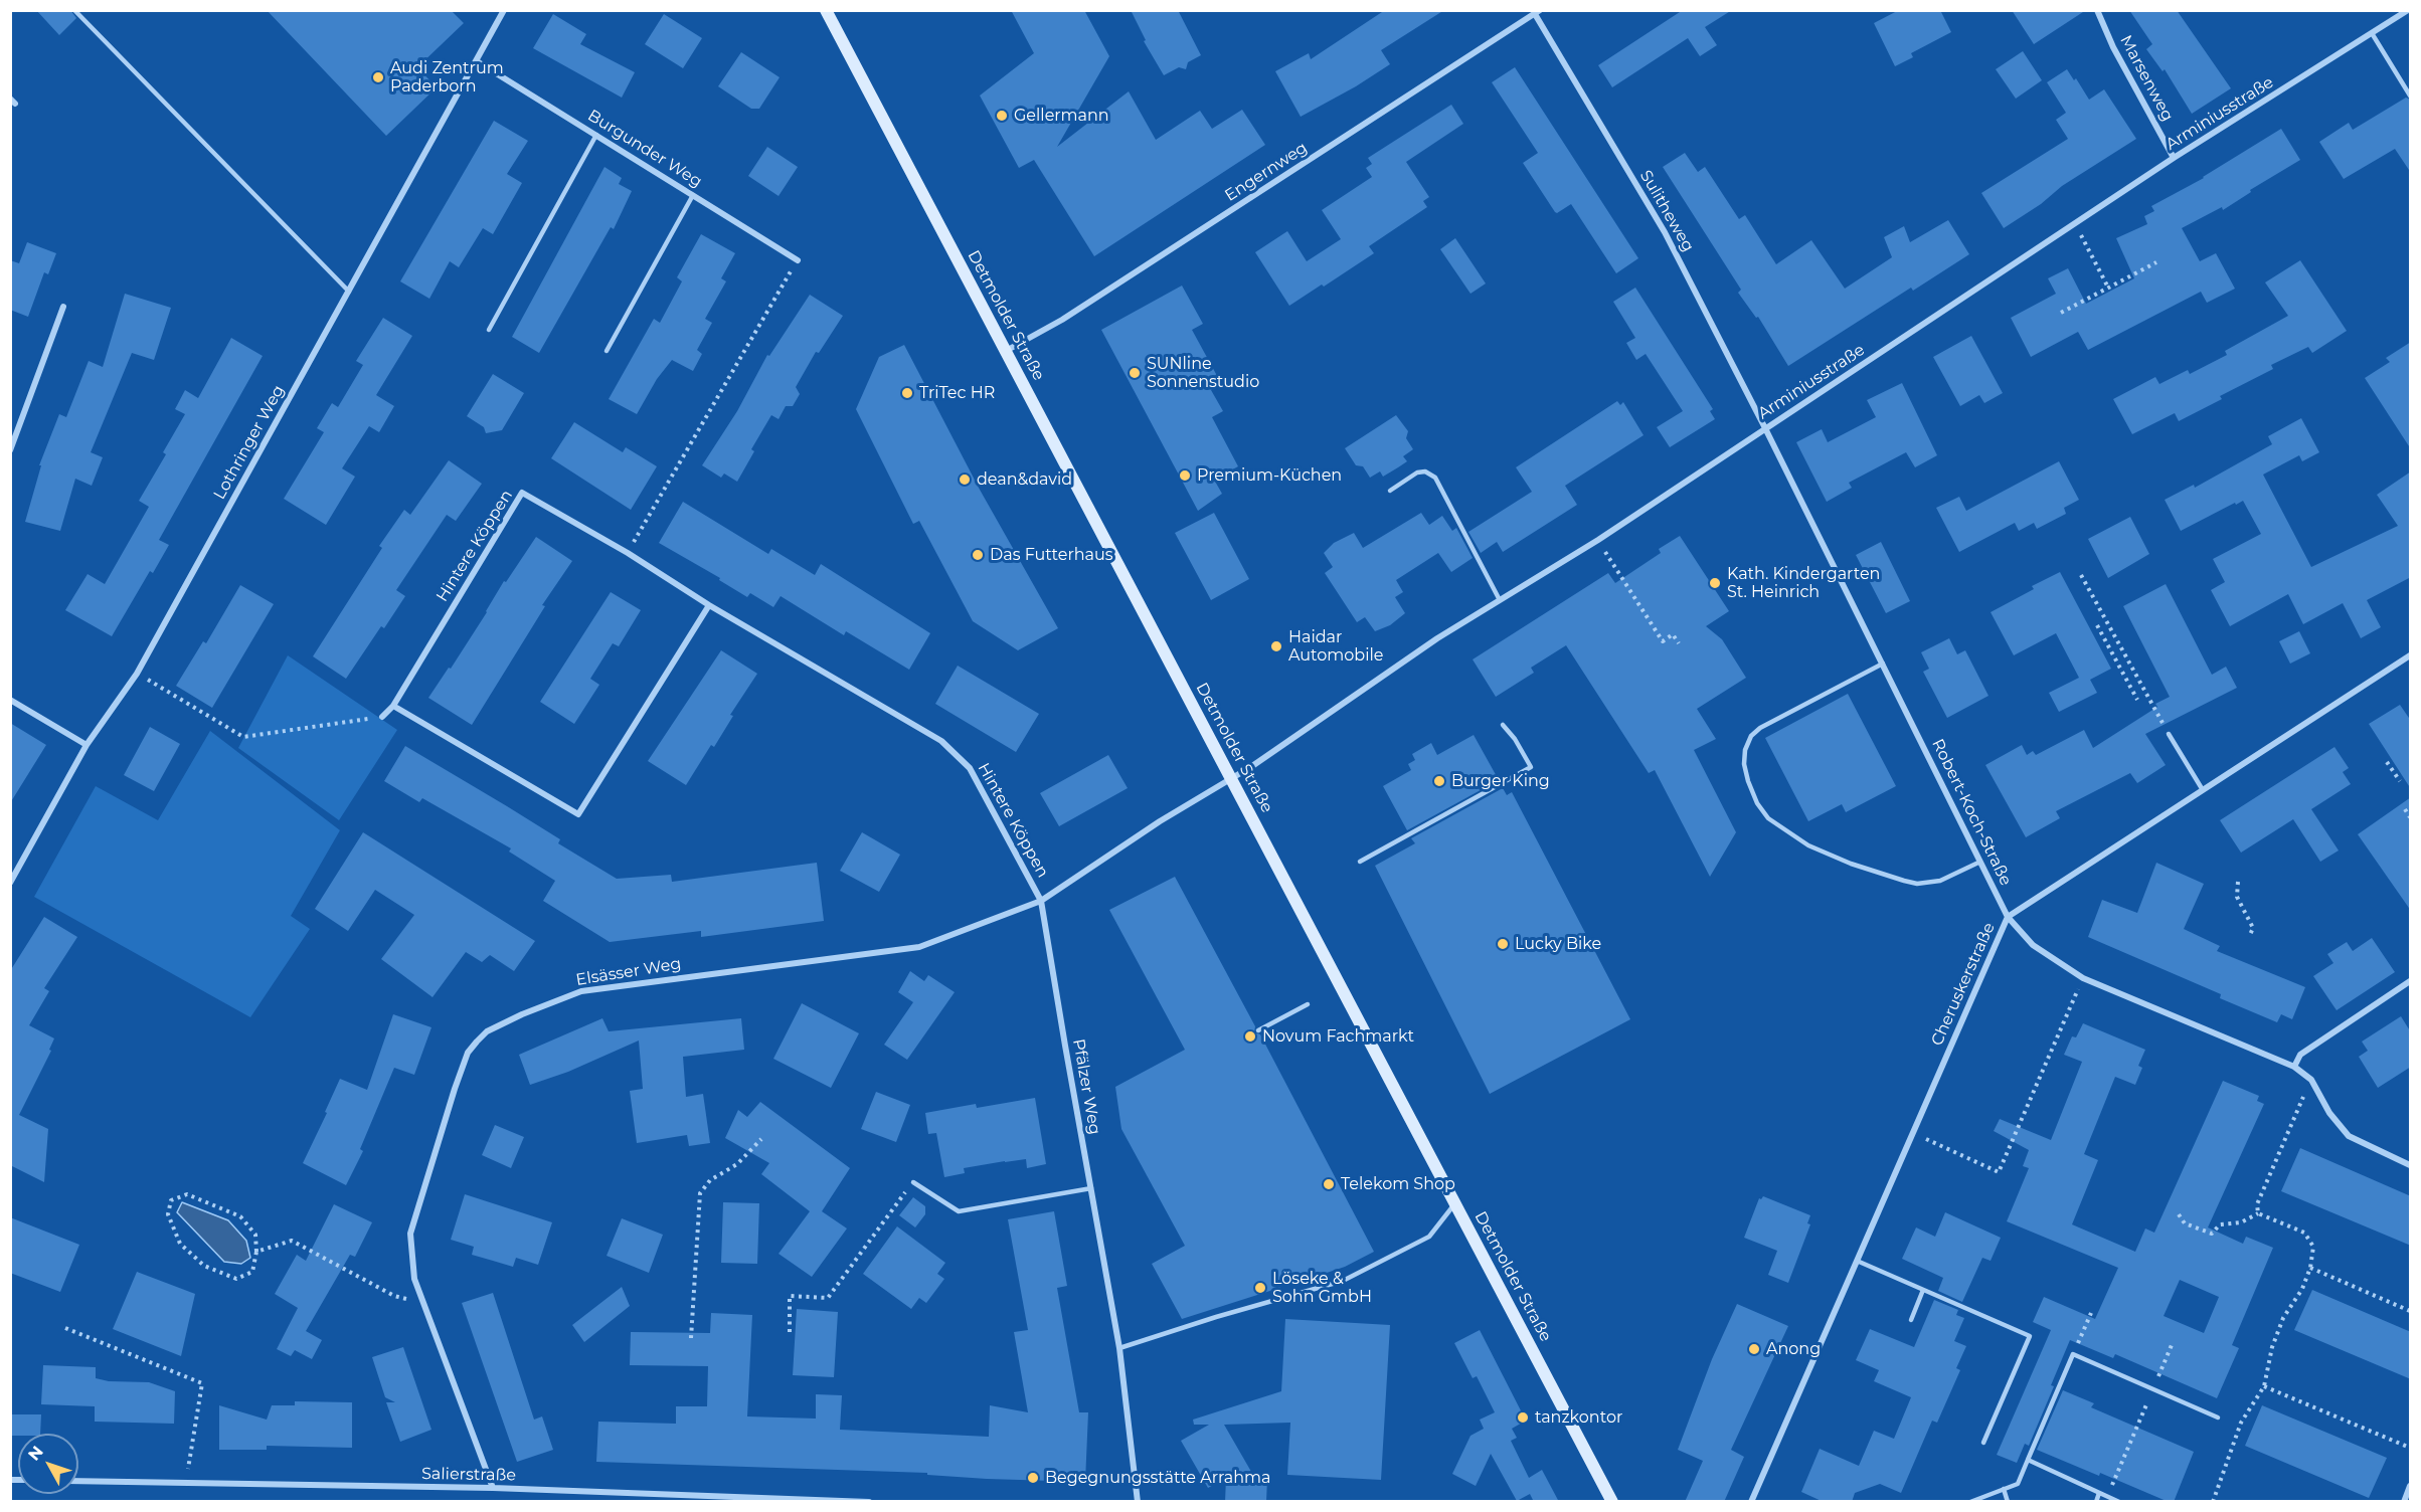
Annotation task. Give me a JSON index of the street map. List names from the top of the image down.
{
  "streets": {
    "main road": ["Detmolder Straße"],
    "street": [
      "Marsenweg",
      "Arminiusstraße",
      "Burgunder Weg",
      "Engernweg",
      "Sulitheweg",
      "Lothringer Weg",
      "Hintere Köppen",
      "Robert-Koch-Straße",
      "Elsässer Weg",
      "Cheruskerstraße",
      "Pfälzer Weg",
      "Salierstraße"
    ]
  },
  "crossings": [
    ["Marsenweg", "Arminiusstraße"],
    ["Arminiusstraße", "Sulitheweg"],
    ["Arminiusstraße", "Detmolder Straße"],
    ["Arminiusstraße", "Robert-Koch-Straße"],
    ["Burgunder Weg", "Lothringer Weg"],
    ["Engernweg", "Sulitheweg"],
    ["Engernweg", "Detmolder Straße"],
    ["Sulitheweg", "Robert-Koch-Straße"],
    ["Hintere Köppen", "Elsässer Weg"],
    ["Hintere Köppen", "Pfälzer Weg"],
    ["Robert-Koch-Straße", "Cheruskerstraße"],
    ["Elsässer Weg", "Pfälzer Weg"],
    ["Elsässer Weg", "Salierstraße"]
  ],
  "places": [
    "Audi Zentrum Paderborn",
    "Gellermann",
    "SUNline Sonnenstudio",
    "TriTec HR",
    "Premium-Küchen",
    "dean&david",
    "Das Futterhaus",
    "Kath. Kindergarten St. Heinrich",
    "Haidar Automobile",
    "Burger King",
    "Lucky Bike",
    "Novum Fachmarkt",
    "Telekom Shop",
    "Löseke & Sohn GmbH",
    "Anong",
    "tanzkontor",
    "Begegnungsstätte Arrahma"
  ],
  "north": "top left"
}
